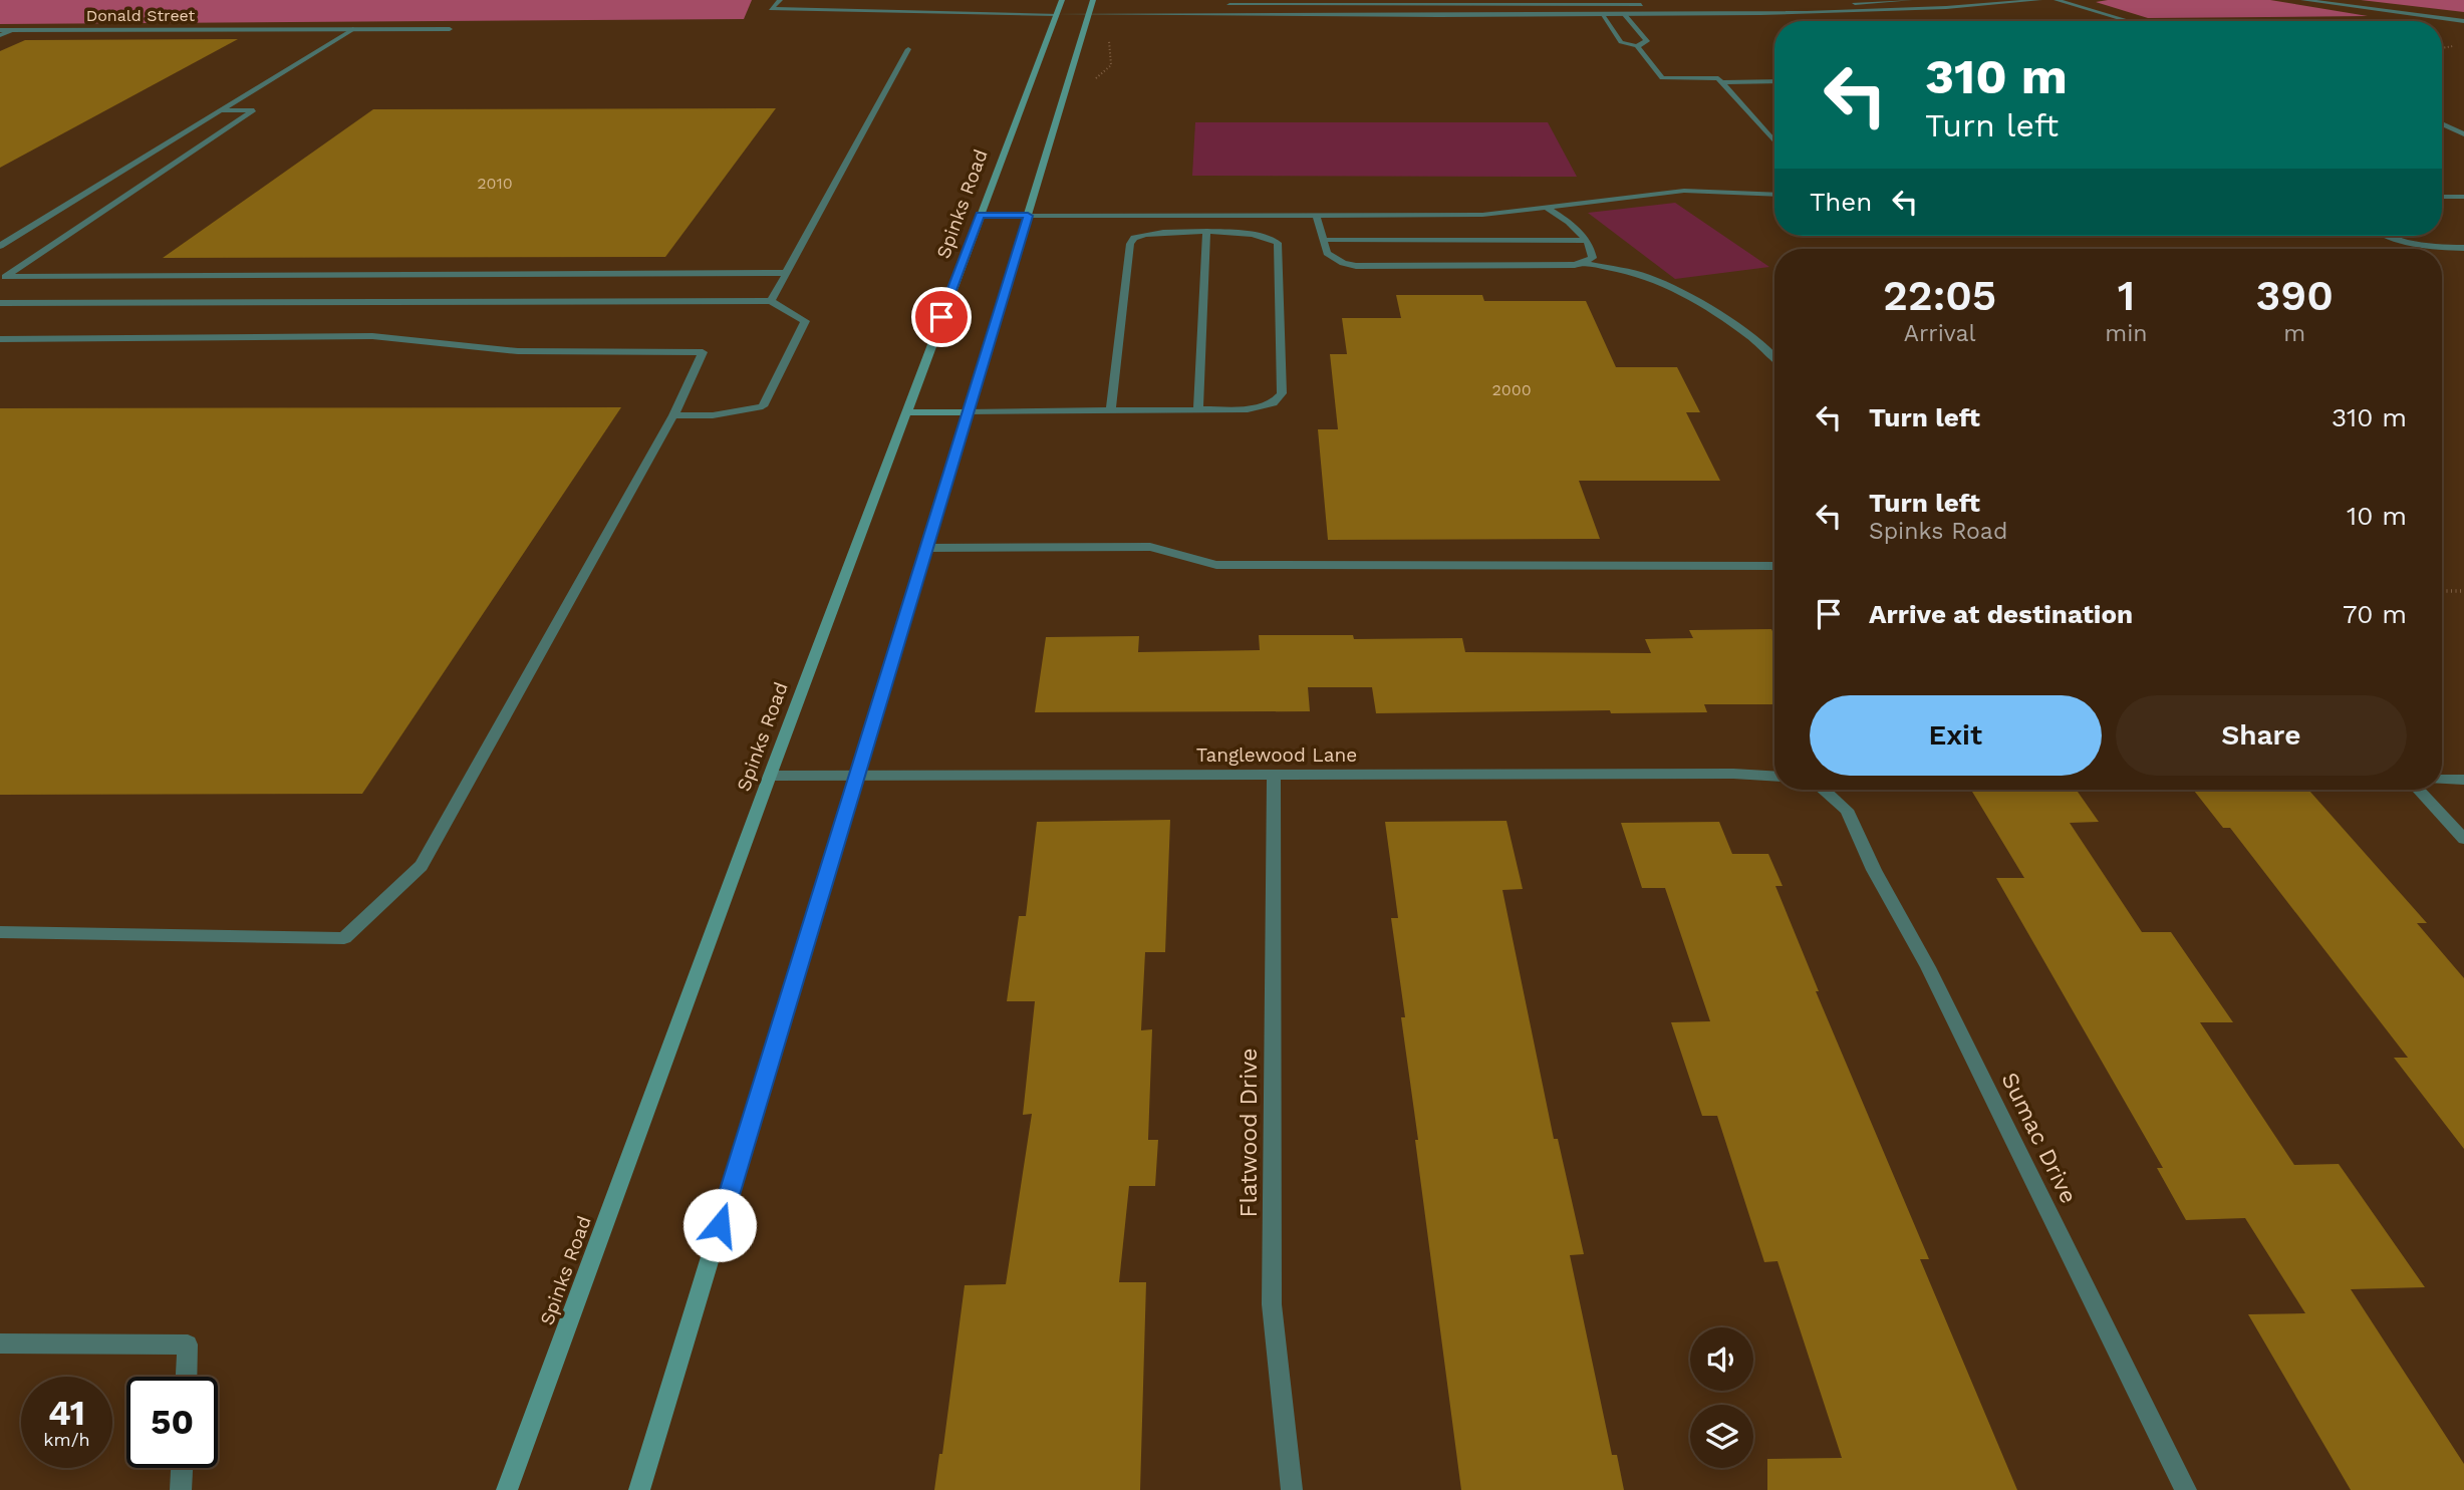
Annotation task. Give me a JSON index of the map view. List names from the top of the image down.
{
  "streets": {
    "main road": ["Spinks Road"],
    "street": [
      "Donald Street",
      "Tanglewood Lane",
      "Flatwood Drive",
      "Sumac Drive"
    ]
  },
  "crossings": [
    ["Spinks Road", "Tanglewood Lane"],
    ["Tanglewood Lane", "Flatwood Drive"]
  ],
  "house_numbers": ["2010", "2000"],
  "page": {
    "turn": ["310 m", "Turn left"],
    "then": "Then",
    "eta": [
      "22:05",
      "Arrival",
      "1",
      "min",
      "390",
      "m"
    ],
    "list": [
      {
        "name": "Turn left",
        "value": "310 m"
      },
      {
        "name": "Turn left",
        "note": "Spinks Road",
        "value": "10 m"
      },
      {
        "name": "Arrive at destination",
        "value": "70 m"
      }
    ],
    "buttons": ["Exit", "Share"],
    "speed": "41 km/h",
    "limit": "50"
  }
}
